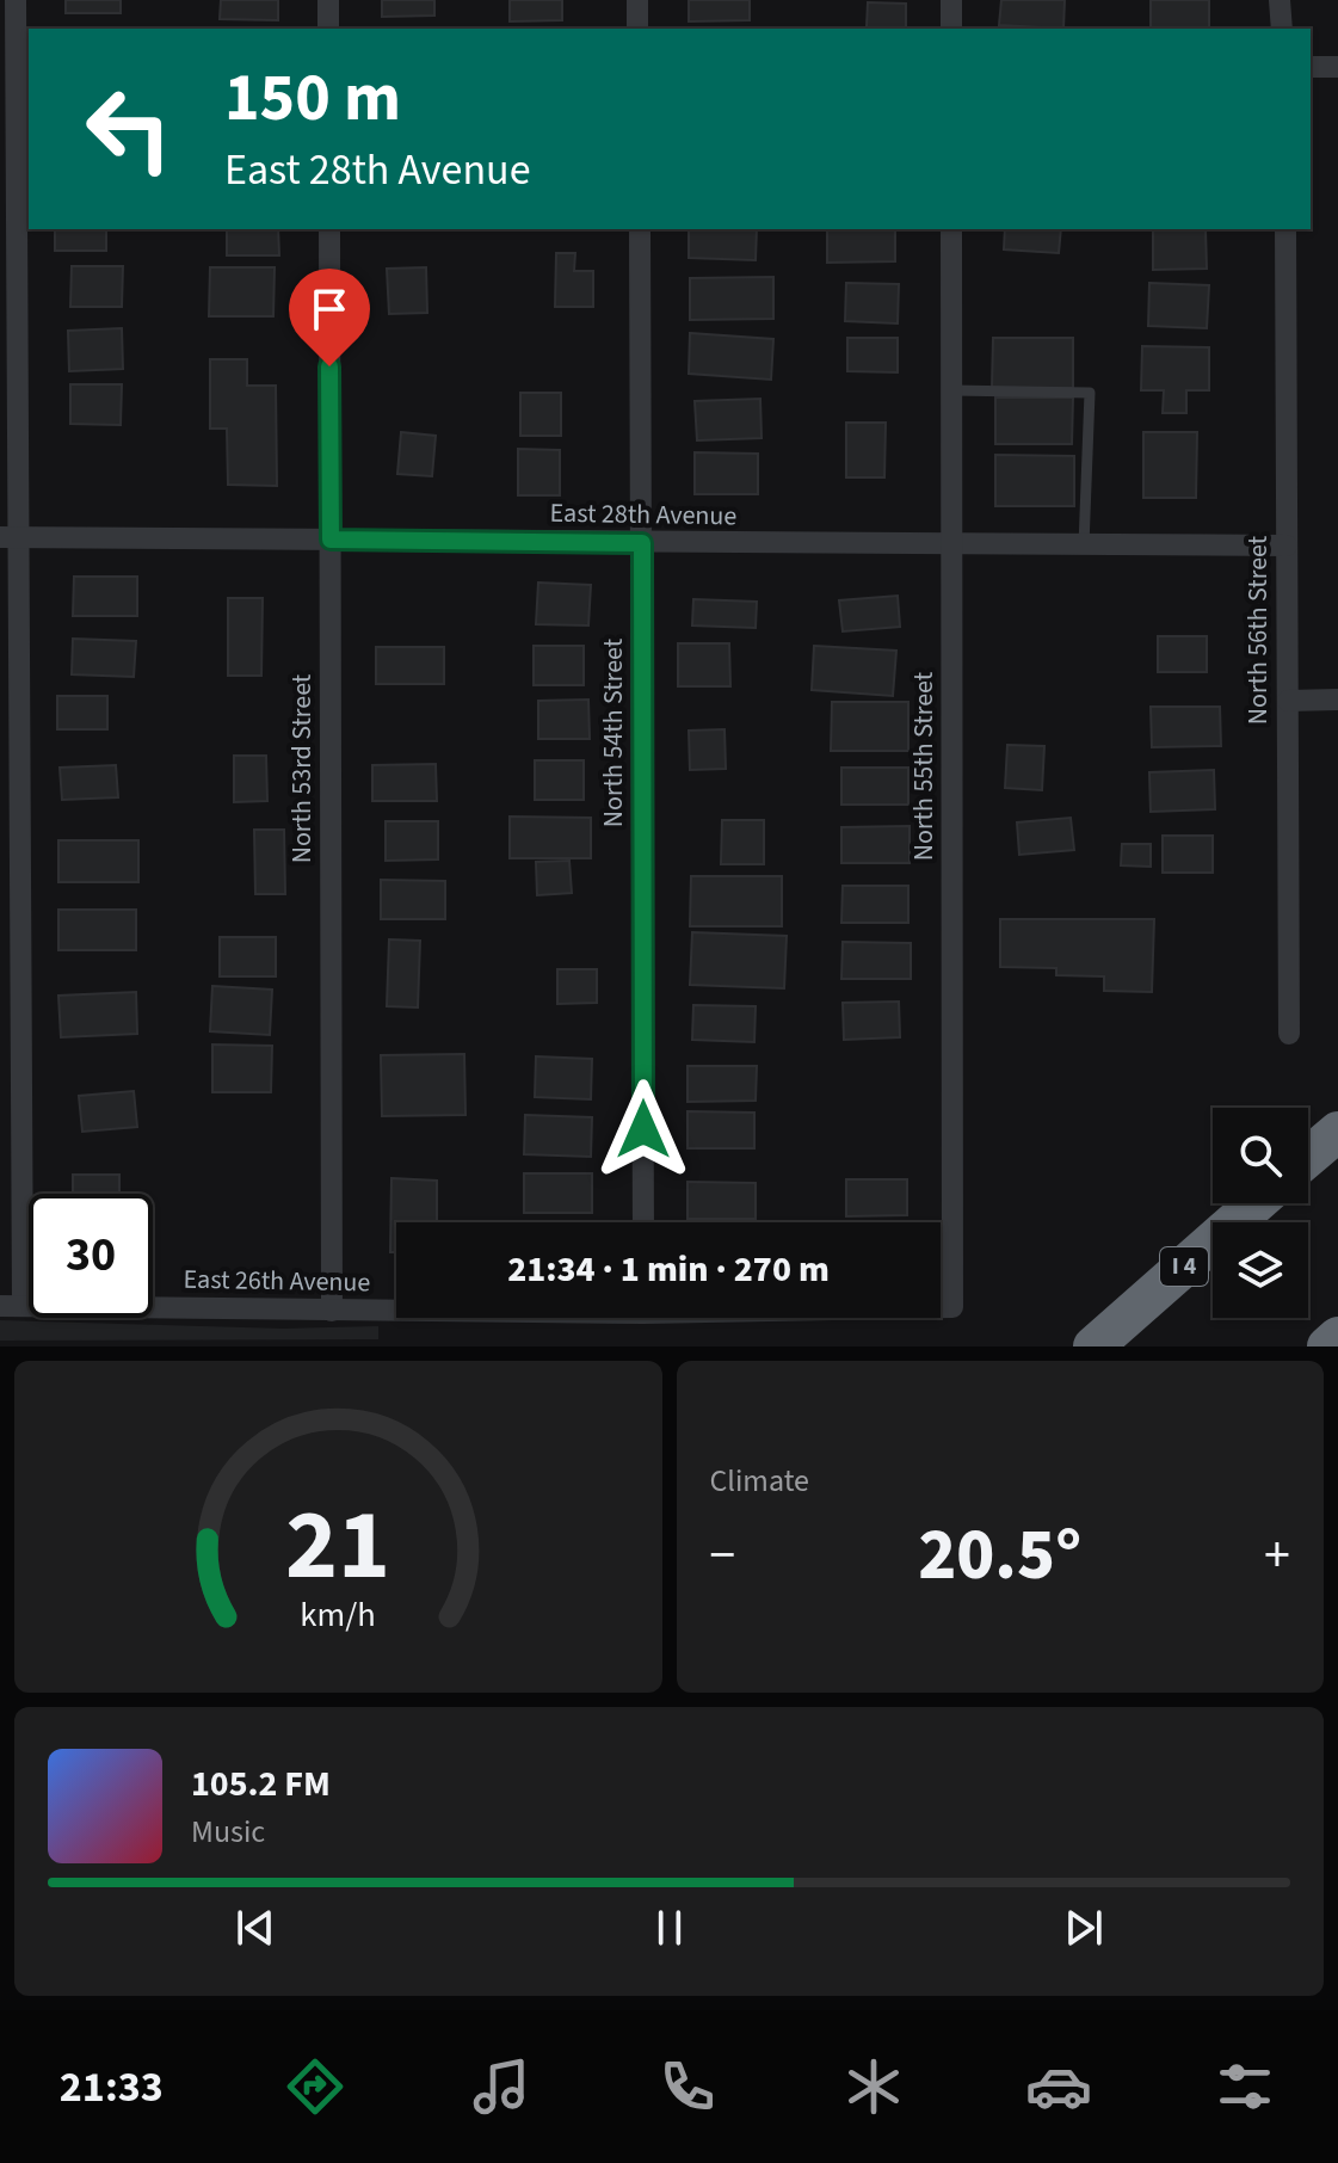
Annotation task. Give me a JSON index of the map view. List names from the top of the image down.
{
  "streets": {
    "highway": ["I 4"],
    "street": [
      "East 28th Avenue",
      "North 56th Street",
      "North 54th Street",
      "North 55th Street",
      "North 53rd Street",
      "East 26th Avenue"
    ]
  },
  "crossings": [
    ["East 28th Avenue", "North 56th Street"],
    ["East 28th Avenue", "North 54th Street"],
    ["East 28th Avenue", "North 55th Street"],
    ["East 28th Avenue", "North 53rd Street"],
    ["North 55th Street", "East 26th Avenue"],
    ["North 53rd Street", "East 26th Avenue"]
  ],
  "page": {
    "turn": ["150 m", "East 28th Avenue"],
    "limit": "30",
    "trip": "21:34 · 1 min · 270 m",
    "tile": "Climate",
    "heat": ["−", "20.5°", "+"],
    "song": ["105.2 FM", "Music"],
    "tabs": "21:33",
    "gauge": ["21", "km/h"]
  }
}
